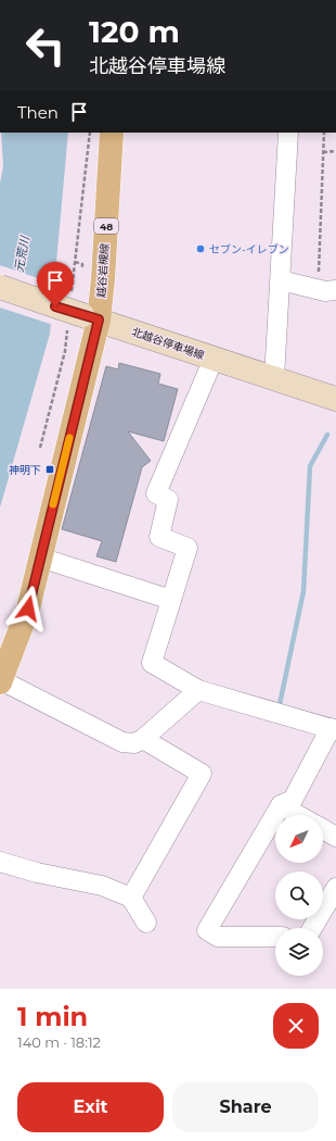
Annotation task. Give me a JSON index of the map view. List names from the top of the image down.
{
  "streets": {
    "main road": ["48", "越谷岩槻線", "北越谷停車場線"]
  },
  "crossings": [
    ["越谷岩槻線", "北越谷停車場線"]
  ],
  "water": ["元荒川"],
  "places": {
    "other": ["セブン-イレブン"],
    "transit": ["神明下"]
  },
  "north": "bottom left",
  "page": {
    "turn": ["120 m", "北越谷停車場線"],
    "then": "Then",
    "heading": ["1 min", "140 m · 18:12"],
    "buttons": ["Exit", "Share"]
  }
}
